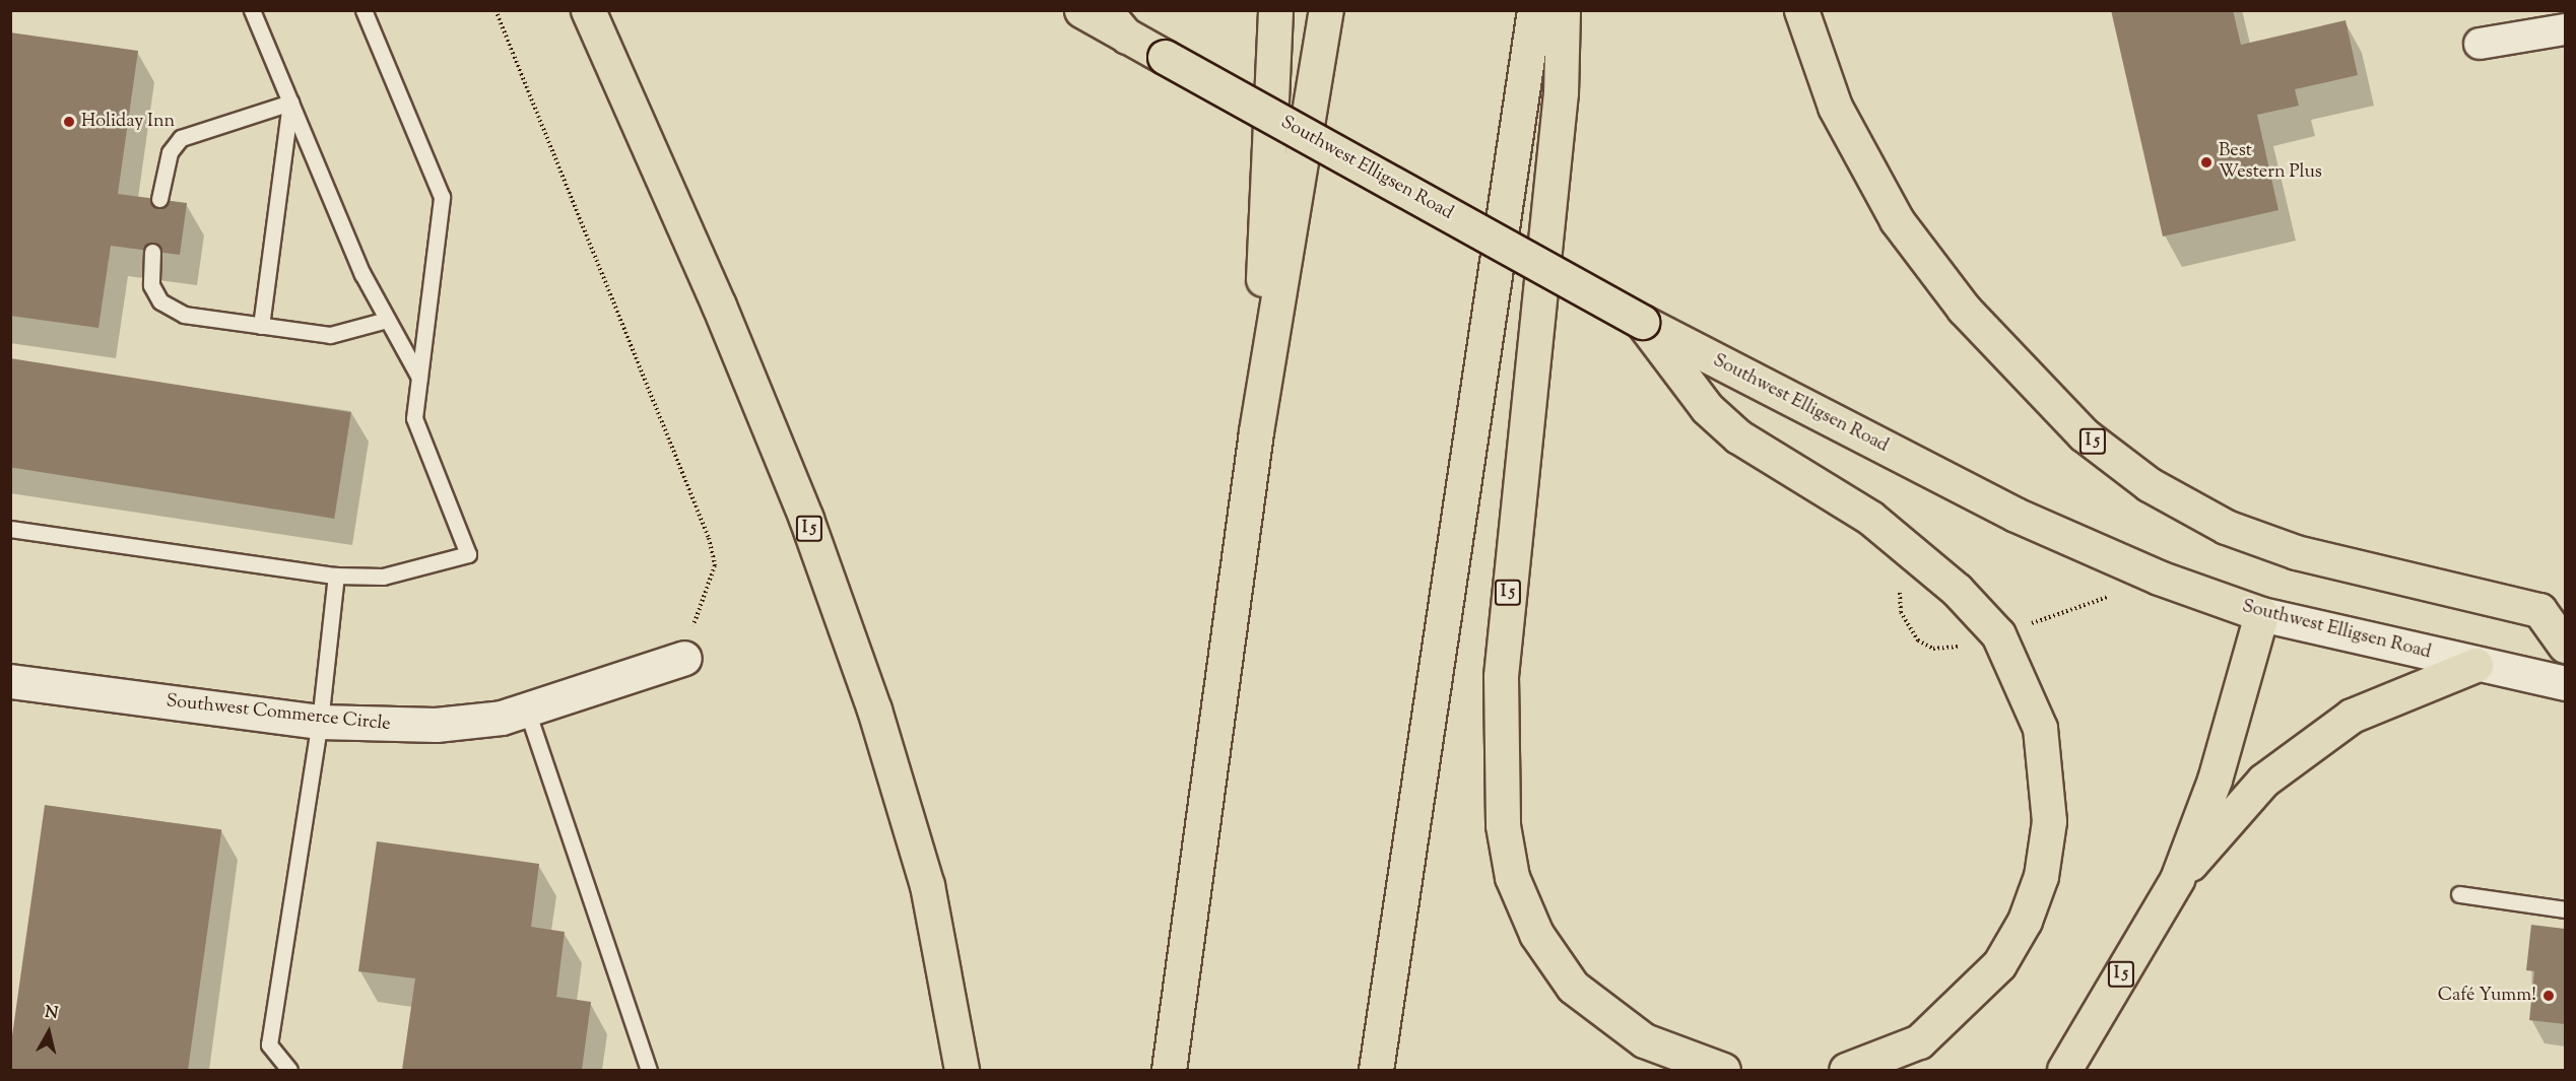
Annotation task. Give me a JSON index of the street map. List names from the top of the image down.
{
  "streets": {
    "main road": ["Southwest Elligsen Road", "I 5"],
    "street": ["Southwest Commerce Circle"]
  },
  "crossings": [
    ["Southwest Elligsen Road", "I 5"]
  ],
  "places": ["Holiday Inn", "Best Western Plus", "Café Yumm!"],
  "north": "top"
}
